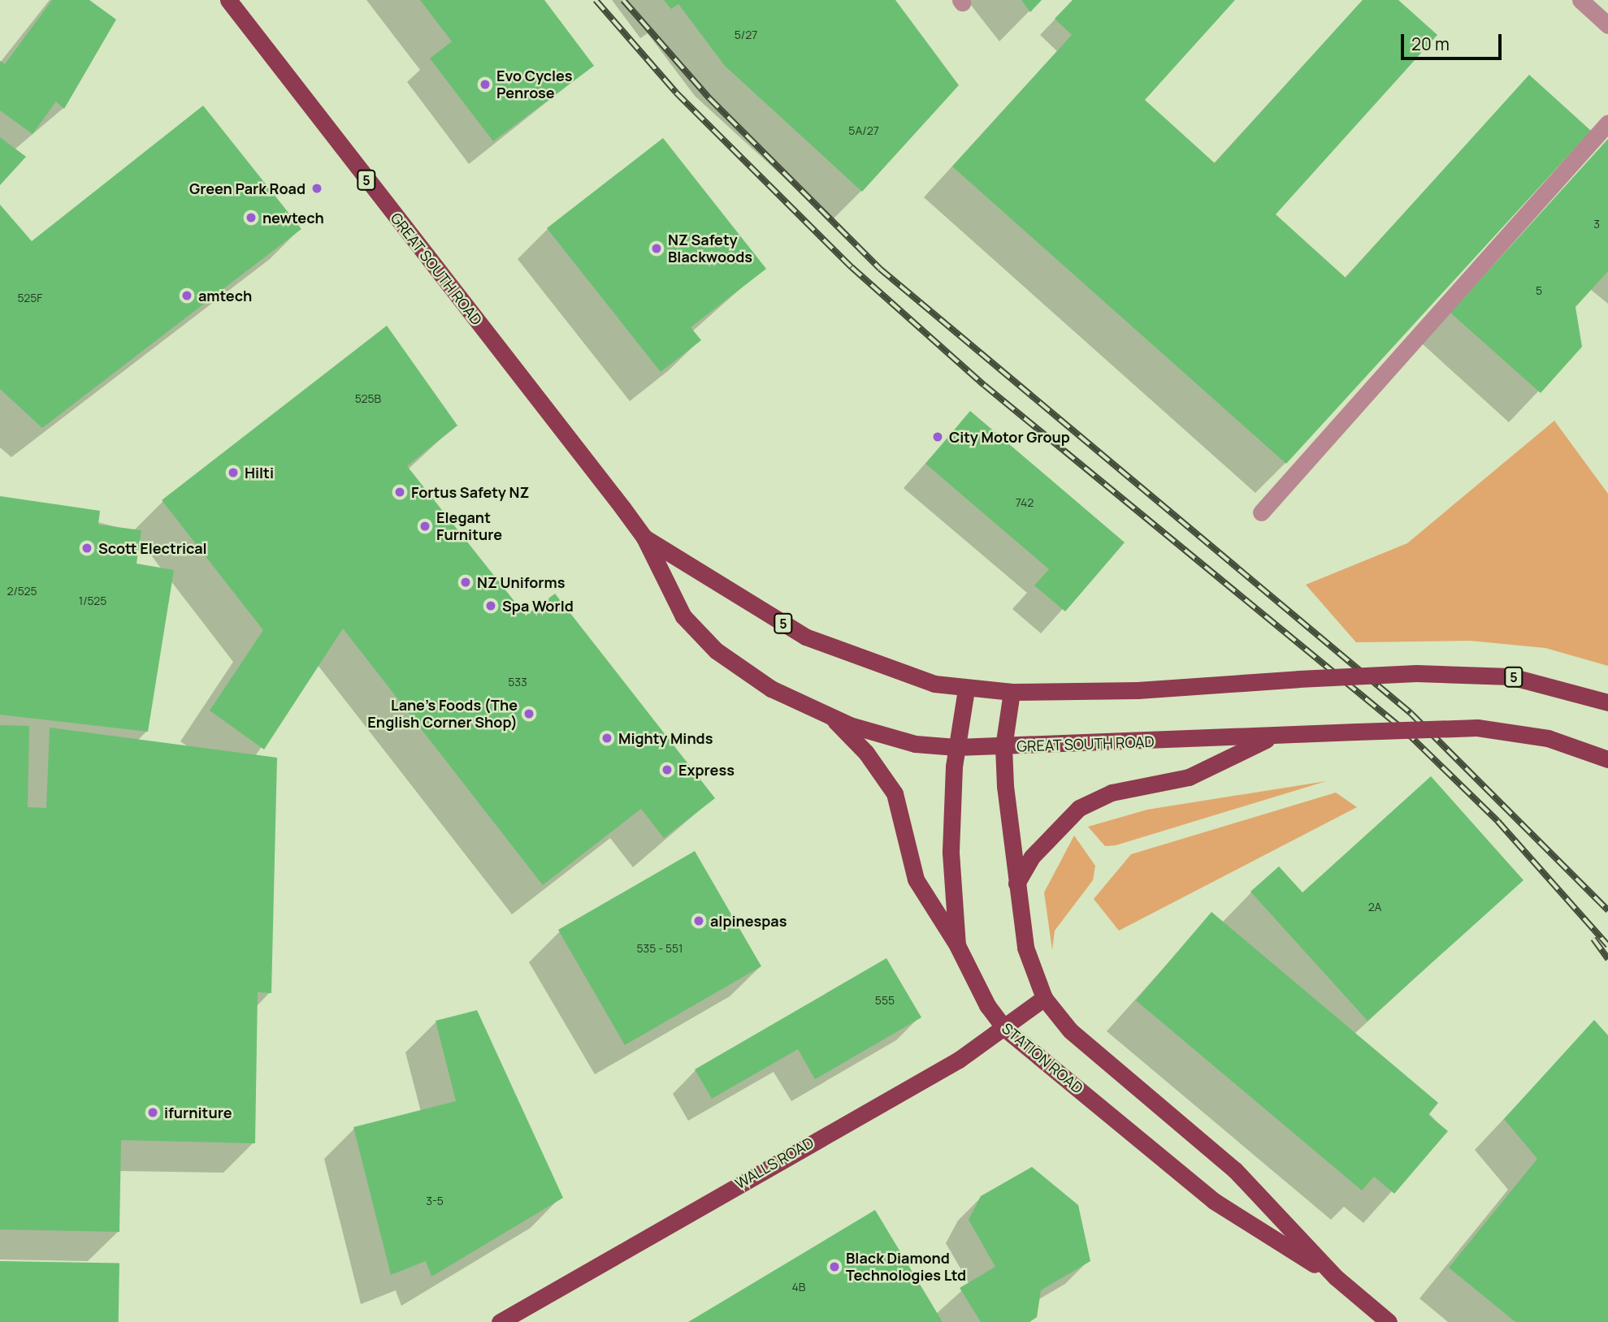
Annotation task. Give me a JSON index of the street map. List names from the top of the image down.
{
  "streets": {
    "main road": [
      "5",
      "GREAT SOUTH ROAD",
      "STATION ROAD",
      "WALLS ROAD"
    ]
  },
  "crossings": [
    ["GREAT SOUTH ROAD", "STATION ROAD"],
    ["STATION ROAD", "WALLS ROAD"]
  ],
  "places": [
    "Evo Cycles Penrose",
    "Green Park Road",
    "newtech",
    "NZ Safety Blackwoods",
    "amtech",
    "City Motor Group",
    "Hilti",
    "Fortus Safety NZ",
    "Elegant Furniture",
    "Scott Electrical",
    "NZ Uniforms",
    "Spa World",
    "Lane's Foods (The English Corner Shop)",
    "Mighty Minds",
    "Express",
    "alpinespas",
    "ifurniture",
    "Black Diamond Technologies Ltd"
  ],
  "house_numbers": [
    "5/27",
    "5A/27",
    "3",
    "5",
    "525F",
    "525B",
    "742",
    "2/525",
    "1/525",
    "533",
    "2A",
    "535 - 551",
    "555",
    "3-5",
    "4B"
  ],
  "scale_bar": "20 m"
}
